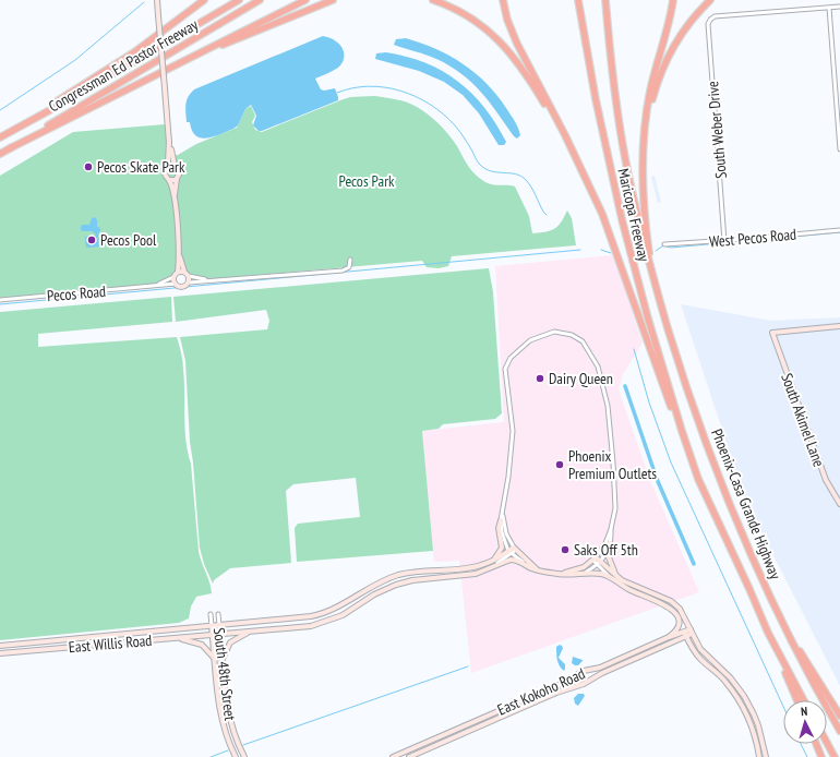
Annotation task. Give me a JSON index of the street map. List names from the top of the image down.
{
  "streets": {
    "highway": ["Congressman Ed Pastor Freeway", "Maricopa Freeway", "Phoenix-Casa Grande Highway"],
    "street": [
      "South Weber Drive",
      "West Pecos Road",
      "Pecos Road",
      "South Akimel Lane",
      "East Willis Road",
      "South 48th Street",
      "East Kokoho Road"
    ]
  },
  "crossings": [
    ["South Weber Drive", "West Pecos Road"],
    ["Maricopa Freeway", "Phoenix-Casa Grande Highway"],
    ["East Willis Road", "South 48th Street"]
  ],
  "parks": ["Pecos Park"],
  "places": [
    "Pecos Skate Park",
    "Pecos Pool",
    "Dairy Queen",
    "Phoenix Premium Outlets",
    "Saks Off 5th"
  ],
  "north": "top"
}
